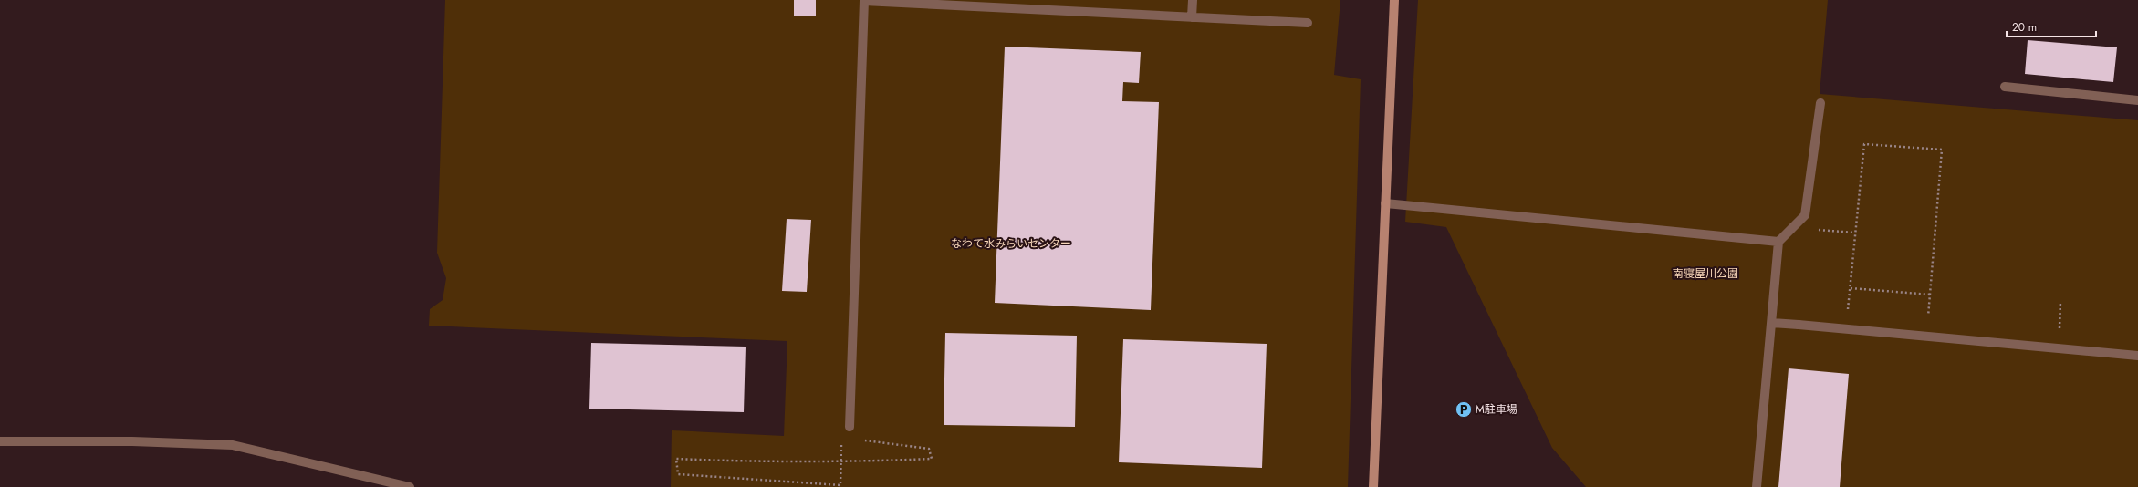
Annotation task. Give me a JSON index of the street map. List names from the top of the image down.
{
  "parks": ["なわて水みらいセンター", "南寝屋川公園"],
  "places": {
    "parking": ["M駐車場"]
  },
  "scale_bar": "20 m"
}
